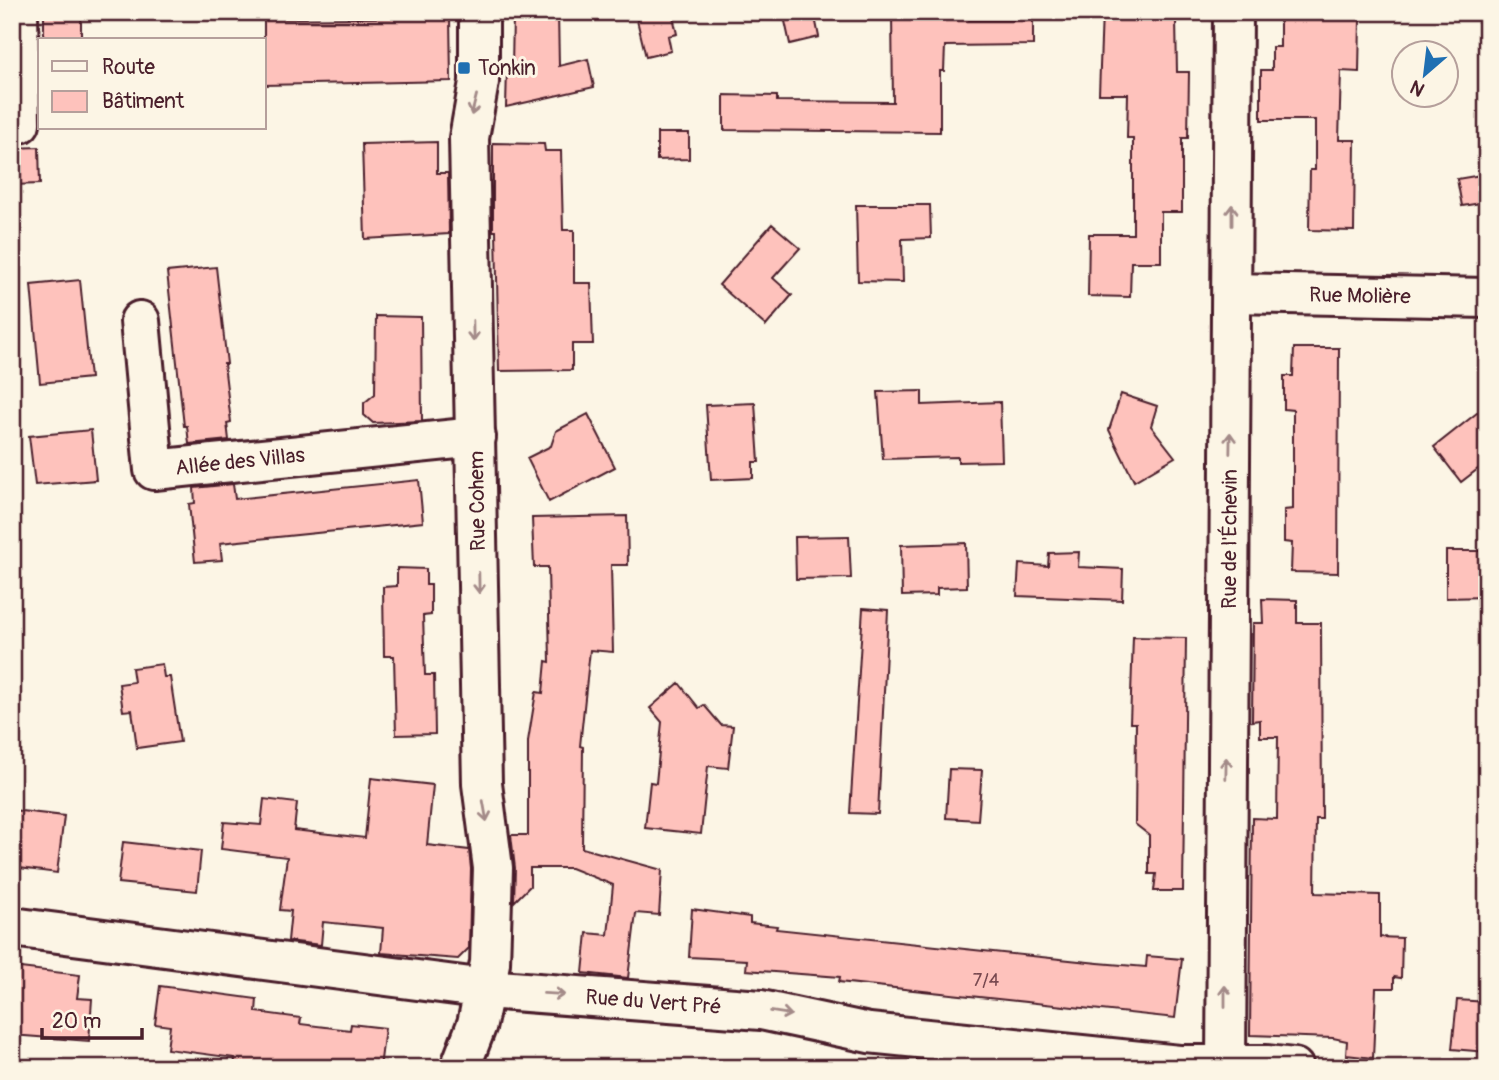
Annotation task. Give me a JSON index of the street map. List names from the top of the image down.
{
  "streets": {
    "street": [
      "Rue Molière",
      "Allée des Villas",
      "Rue Cohem",
      "Rue de l'Échevin",
      "Rue du Vert Pré"
    ]
  },
  "crossings": [
    ["Rue Molière", "Rue de l'Échevin"],
    ["Allée des Villas", "Rue Cohem"],
    ["Rue Cohem", "Rue du Vert Pré"],
    ["Rue de l'Échevin", "Rue du Vert Pré"]
  ],
  "one_way": ["Rue Cohem", "Rue de l'Échevin", "Rue du Vert Pré"],
  "places": {
    "transit": ["Tonkin"]
  },
  "house_numbers": ["7/4"],
  "legend": ["Route", "Bâtiment"],
  "scale_bar": "20 m",
  "north": "bottom left"
}
